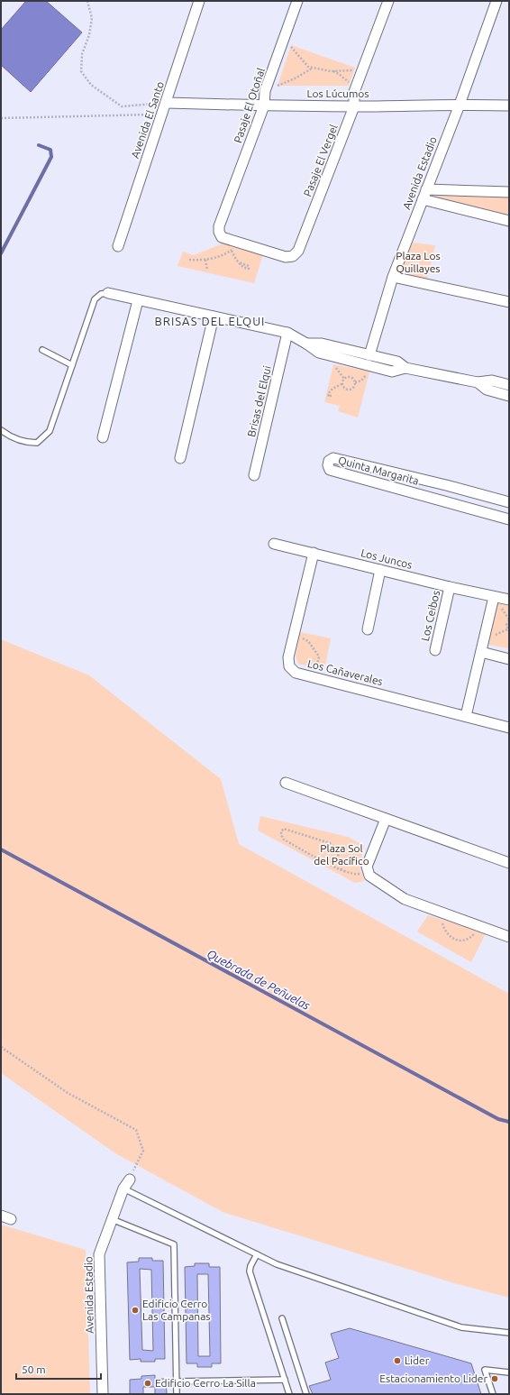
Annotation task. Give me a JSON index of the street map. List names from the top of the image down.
{
  "streets": {
    "street": [
      "Los Lúcumos",
      "Pasaje El Otoñal",
      "Avenida El Santo",
      "Pasaje El Vergel",
      "Avenida Estadio",
      "Brisas del Elqui",
      "Quinta Margarita",
      "Los Juncos",
      "Los Ceibos",
      "Los Cañaverales"
    ]
  },
  "crossings": [
    ["Los Lúcumos", "Pasaje El Otoñal"],
    ["Los Lúcumos", "Avenida El Santo"],
    ["Los Lúcumos", "Pasaje El Vergel"],
    ["Los Lúcumos", "Avenida Estadio"],
    ["Pasaje El Otoñal", "Pasaje El Vergel"],
    ["Los Juncos", "Los Ceibos"],
    ["Los Juncos", "Los Cañaverales"]
  ],
  "districts": ["BRISAS DEL ELQUI"],
  "water": ["Quebrada de Peñuelas"],
  "parks": ["Plaza Los Quillayes", "Plaza Sol del Pacífico"],
  "places": [
    "Edificio Cerro Las Campanas",
    "Lider",
    "Estacionamiento Lider",
    "Edificio Cerro La Silla"
  ],
  "scale_bar": "50 m"
}
